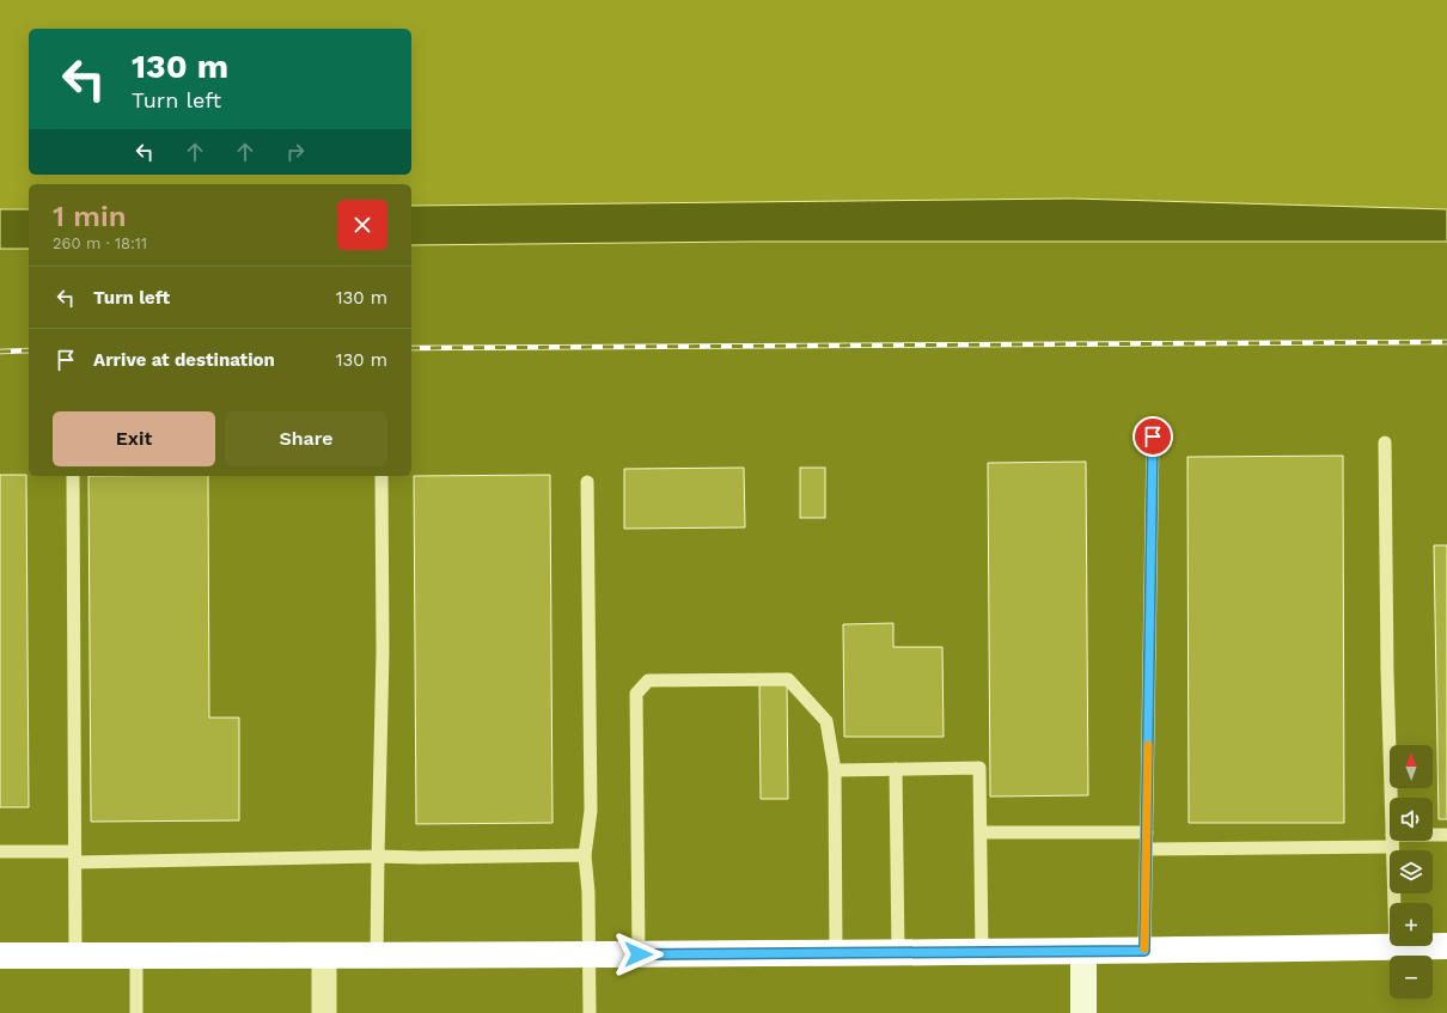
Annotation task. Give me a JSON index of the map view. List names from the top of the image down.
{
  "north": "top",
  "page": {
    "turn": ["130 m", "Turn left"],
    "heading": ["1 min", "260 m · 18:11"],
    "list": [
      {
        "name": "Turn left",
        "value": "130 m"
      },
      {
        "name": "Arrive at destination",
        "value": "130 m"
      }
    ],
    "buttons": ["Exit", "Share"],
    "map_buttons": ["+", "−"]
  }
}
